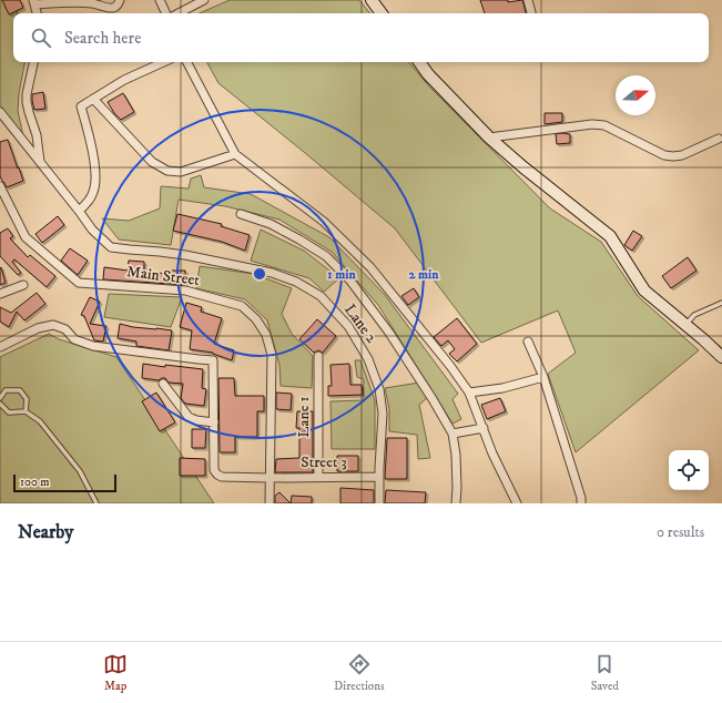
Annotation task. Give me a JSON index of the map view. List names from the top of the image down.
{
  "streets": {
    "street": [
      "Main Street",
      "Lane 2",
      "Lane 1",
      "Street 3"
    ]
  },
  "crossings": [
    ["Main Street", "Street 3"],
    ["Lane 2", "Street 3"],
    ["Lane 1", "Street 3"]
  ],
  "scale_bar": "100 m",
  "north": "right",
  "page": {
    "search": "Search here",
    "scale": "100 m",
    "heading": ["Nearby", "0 results"],
    "nav": ["Map", "Directions", "Saved"]
  },
  "rings": ["1 min", "2 min"]
}
